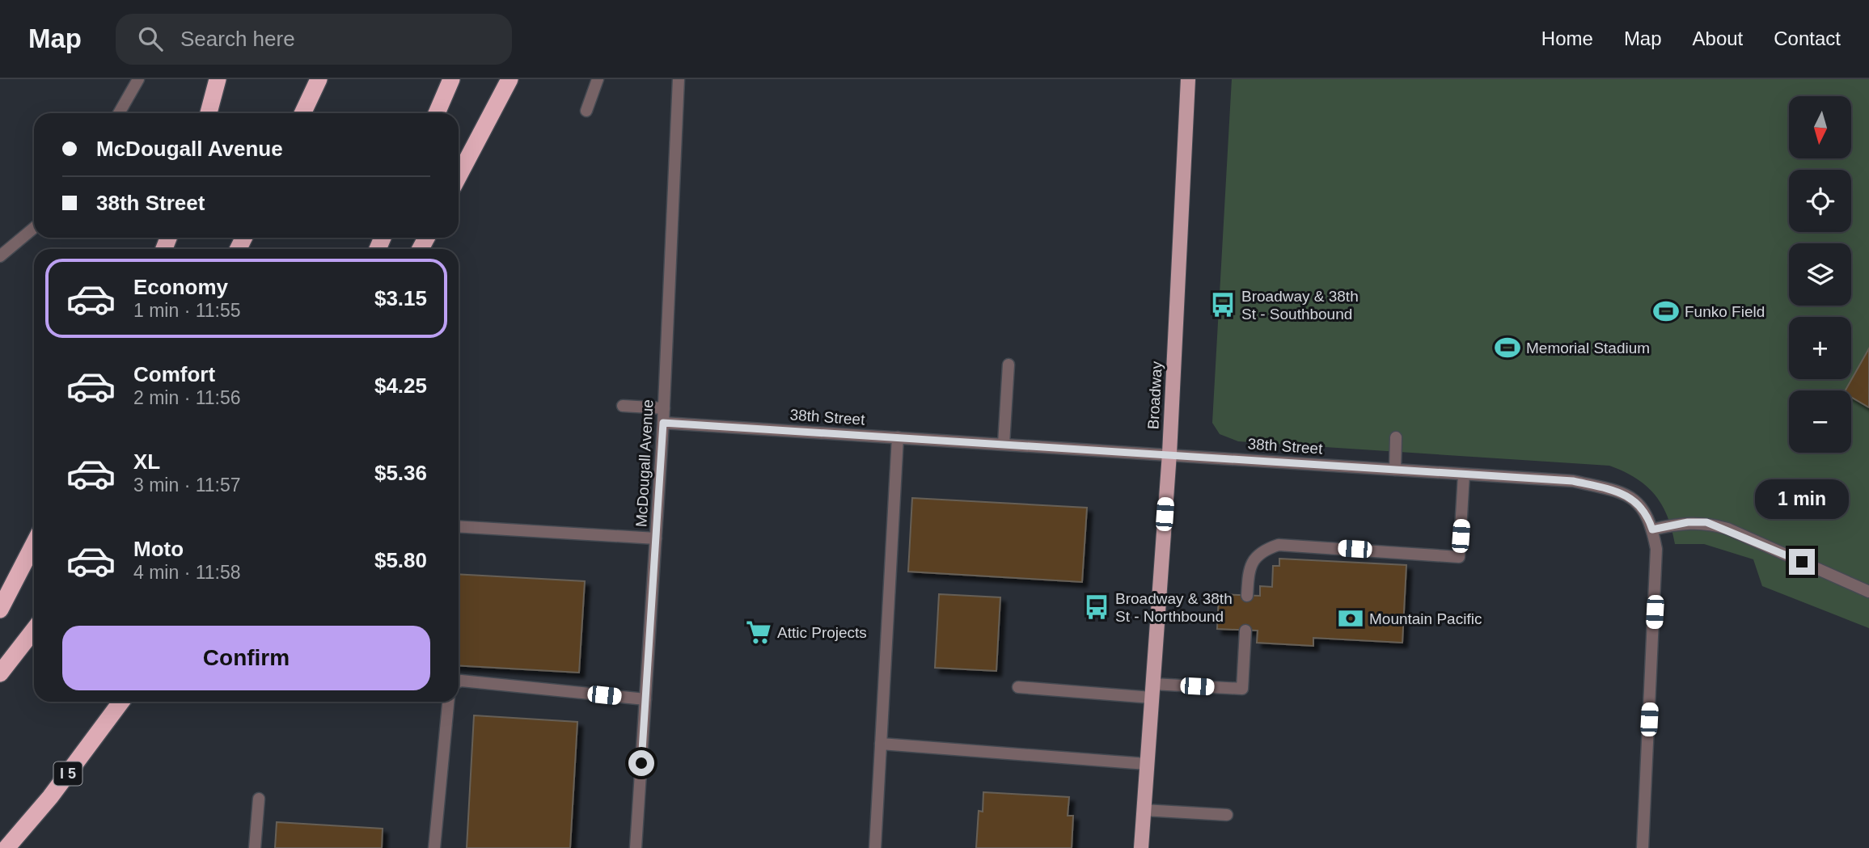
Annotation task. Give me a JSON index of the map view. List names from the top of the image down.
{
  "streets": {
    "highway": ["I 5"],
    "main road": ["Broadway"],
    "street": ["38th Street", "McDougall Avenue"]
  },
  "crossings": [
    ["Broadway", "38th Street"],
    ["38th Street", "McDougall Avenue"]
  ],
  "places": {
    "bus stop": ["Broadway & 38th St - Southbound", "Broadway & 38th St - Northbound"],
    "sports": ["Funko Field", "Memorial Stadium"],
    "bank": ["Mountain Pacific"],
    "supermarket": ["Attic Projects"]
  },
  "north": "bottom",
  "page": {
    "header": "Map",
    "search": "Search here",
    "nav": [
      "Home",
      "Map",
      "About",
      "Contact"
    ],
    "map_buttons": ["+", "−"],
    "banner": ["McDougall Avenue", "38th Street"],
    "list": [
      {
        "name": "Economy",
        "note": "1 min · 11:55",
        "value": "$3.15"
      },
      {
        "name": "Comfort",
        "note": "2 min · 11:56",
        "value": "$4.25"
      },
      {
        "name": "XL",
        "note": "3 min · 11:57",
        "value": "$5.36"
      },
      {
        "name": "Moto",
        "note": "4 min · 11:58",
        "value": "$5.80"
      }
    ],
    "bubble": "1 min",
    "buttons": "Confirm"
  }
}
